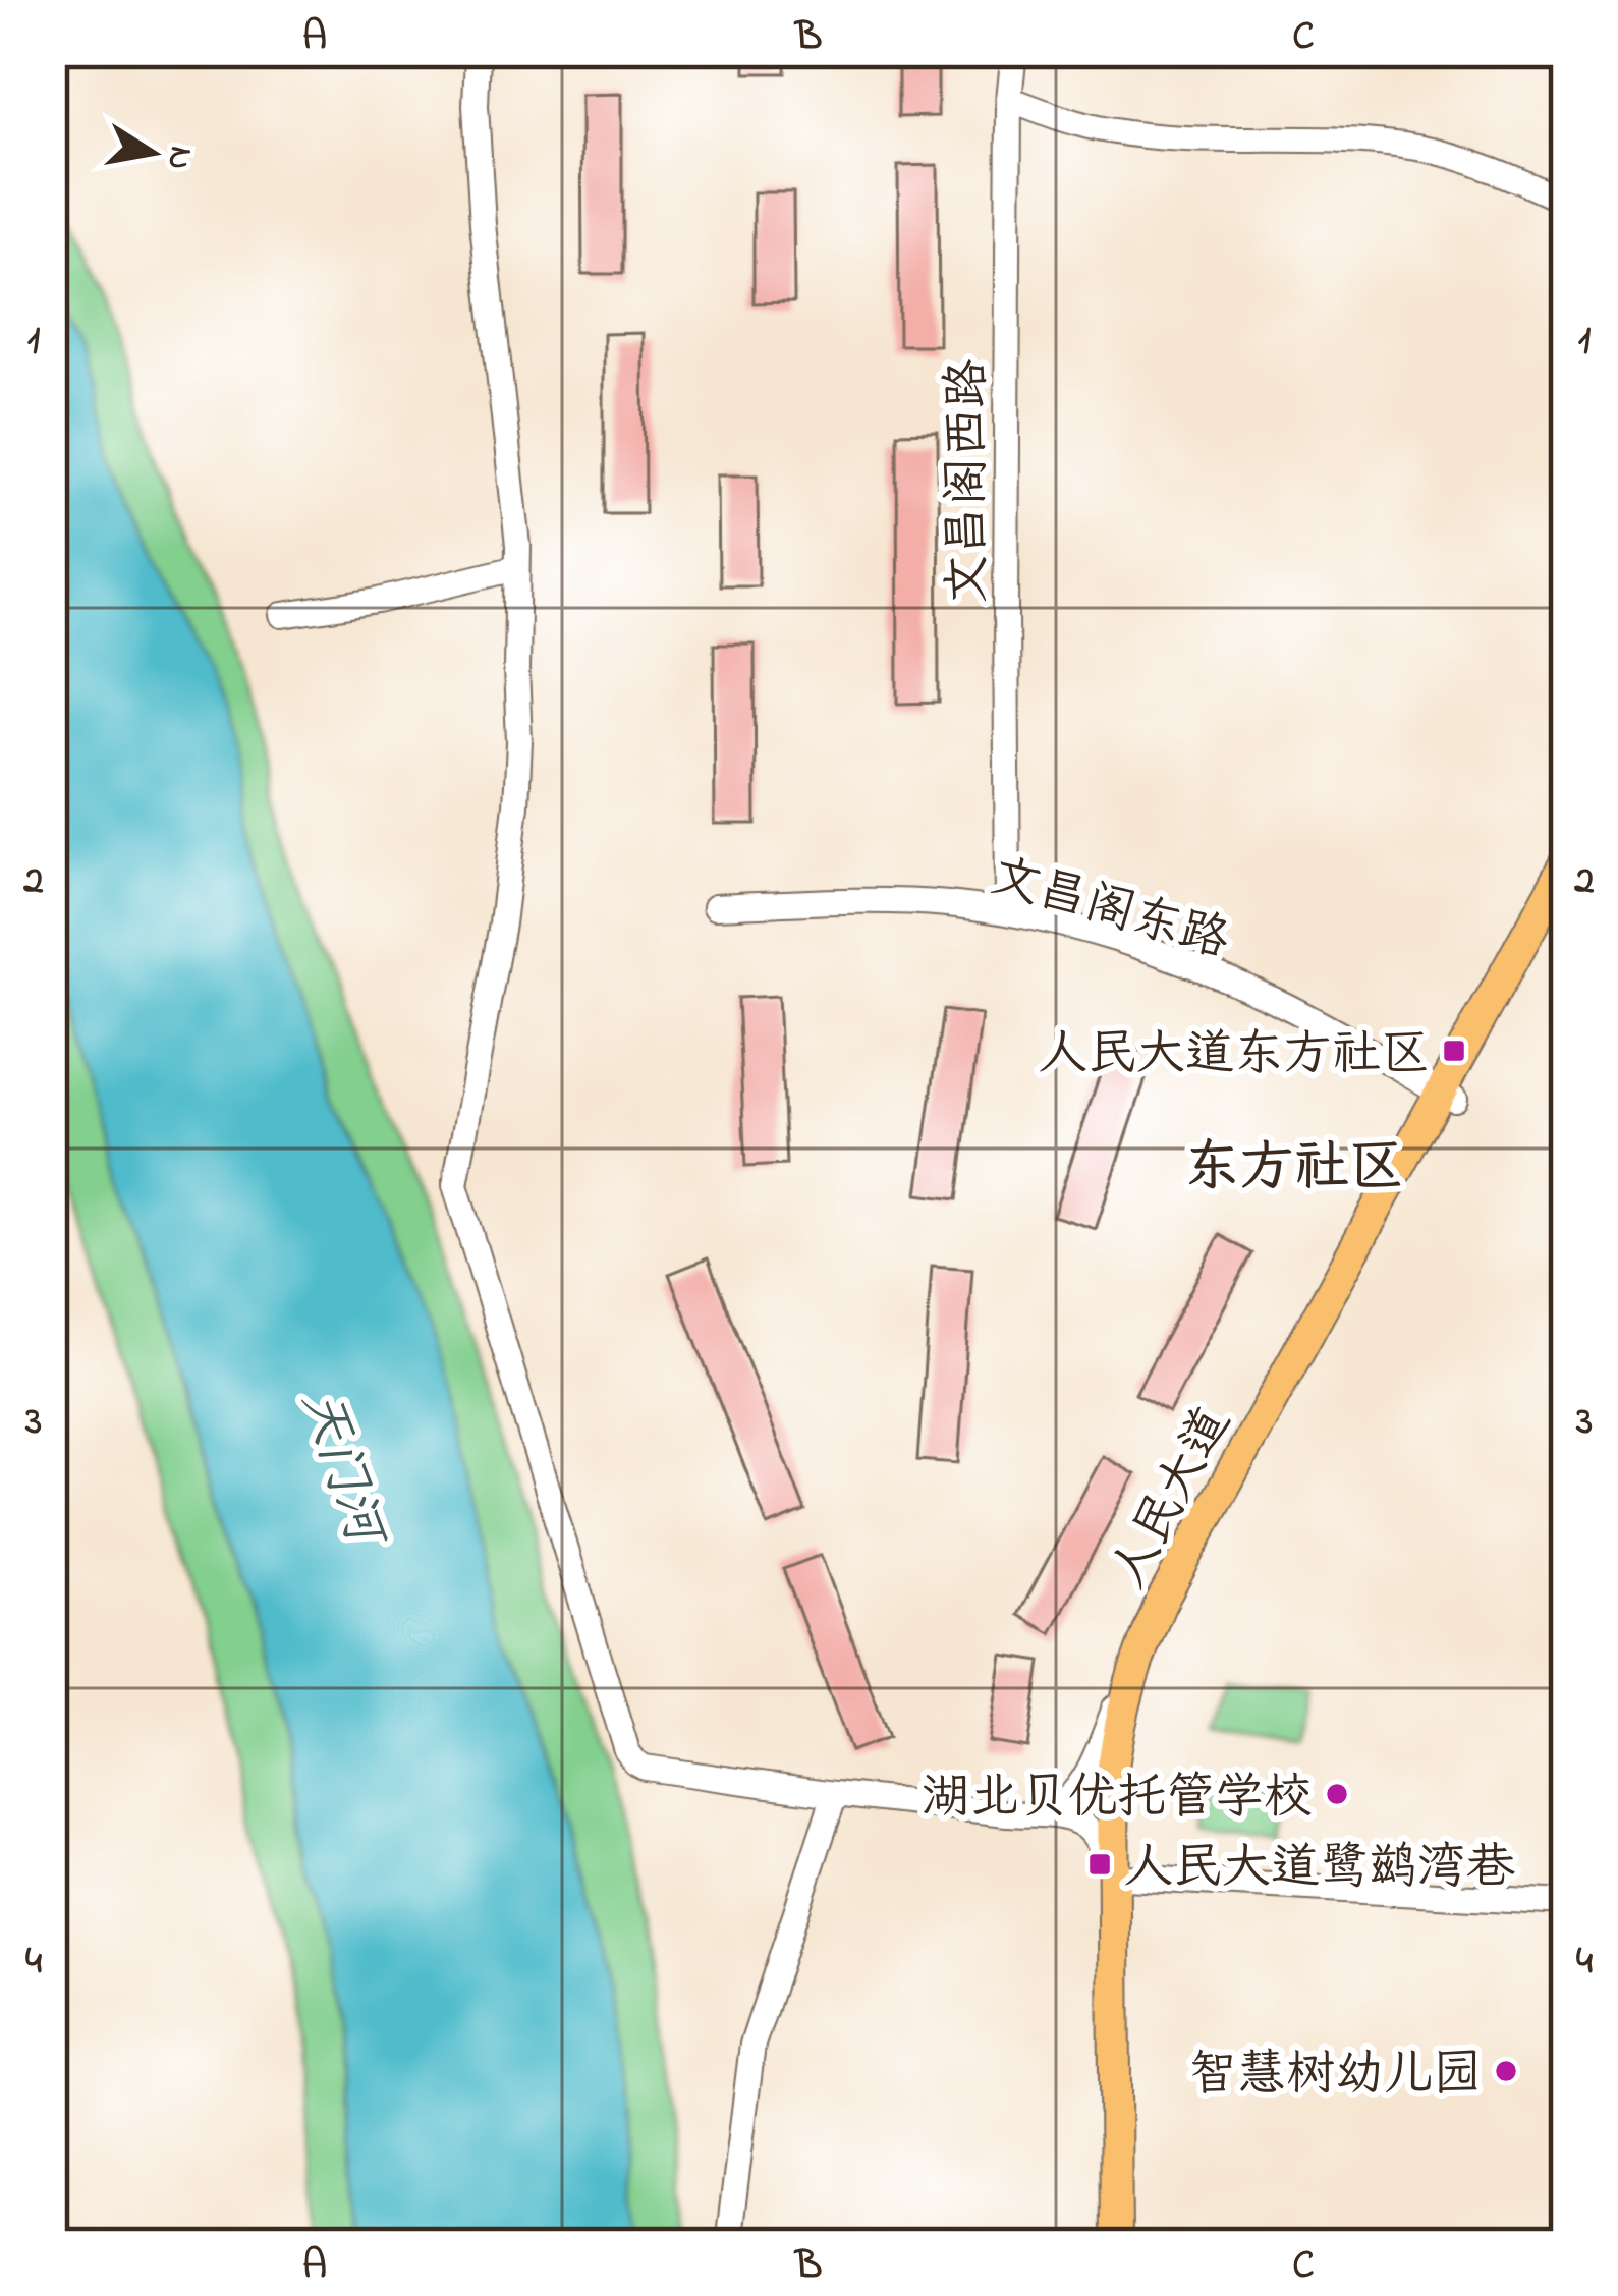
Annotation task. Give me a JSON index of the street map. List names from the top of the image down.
{
  "streets": {
    "main road": ["人民大道"],
    "street": ["文昌阁西路", "文昌阁东路"]
  },
  "crossings": [
    ["文昌阁西路", "文昌阁东路"],
    ["文昌阁东路", "人民大道"]
  ],
  "districts": ["东方社区"],
  "water": ["天门河"],
  "places": {
    "transit": ["人民大道东方社区", "人民大道鹭鹚湾巷"],
    "other": ["湖北贝优托管学校", "智慧树幼儿园"]
  },
  "north": "right",
  "grid": {
    "columns": ["A", "B", "C"],
    "rows": [
      "1",
      "2",
      "3",
      "4"
    ]
  }
}
